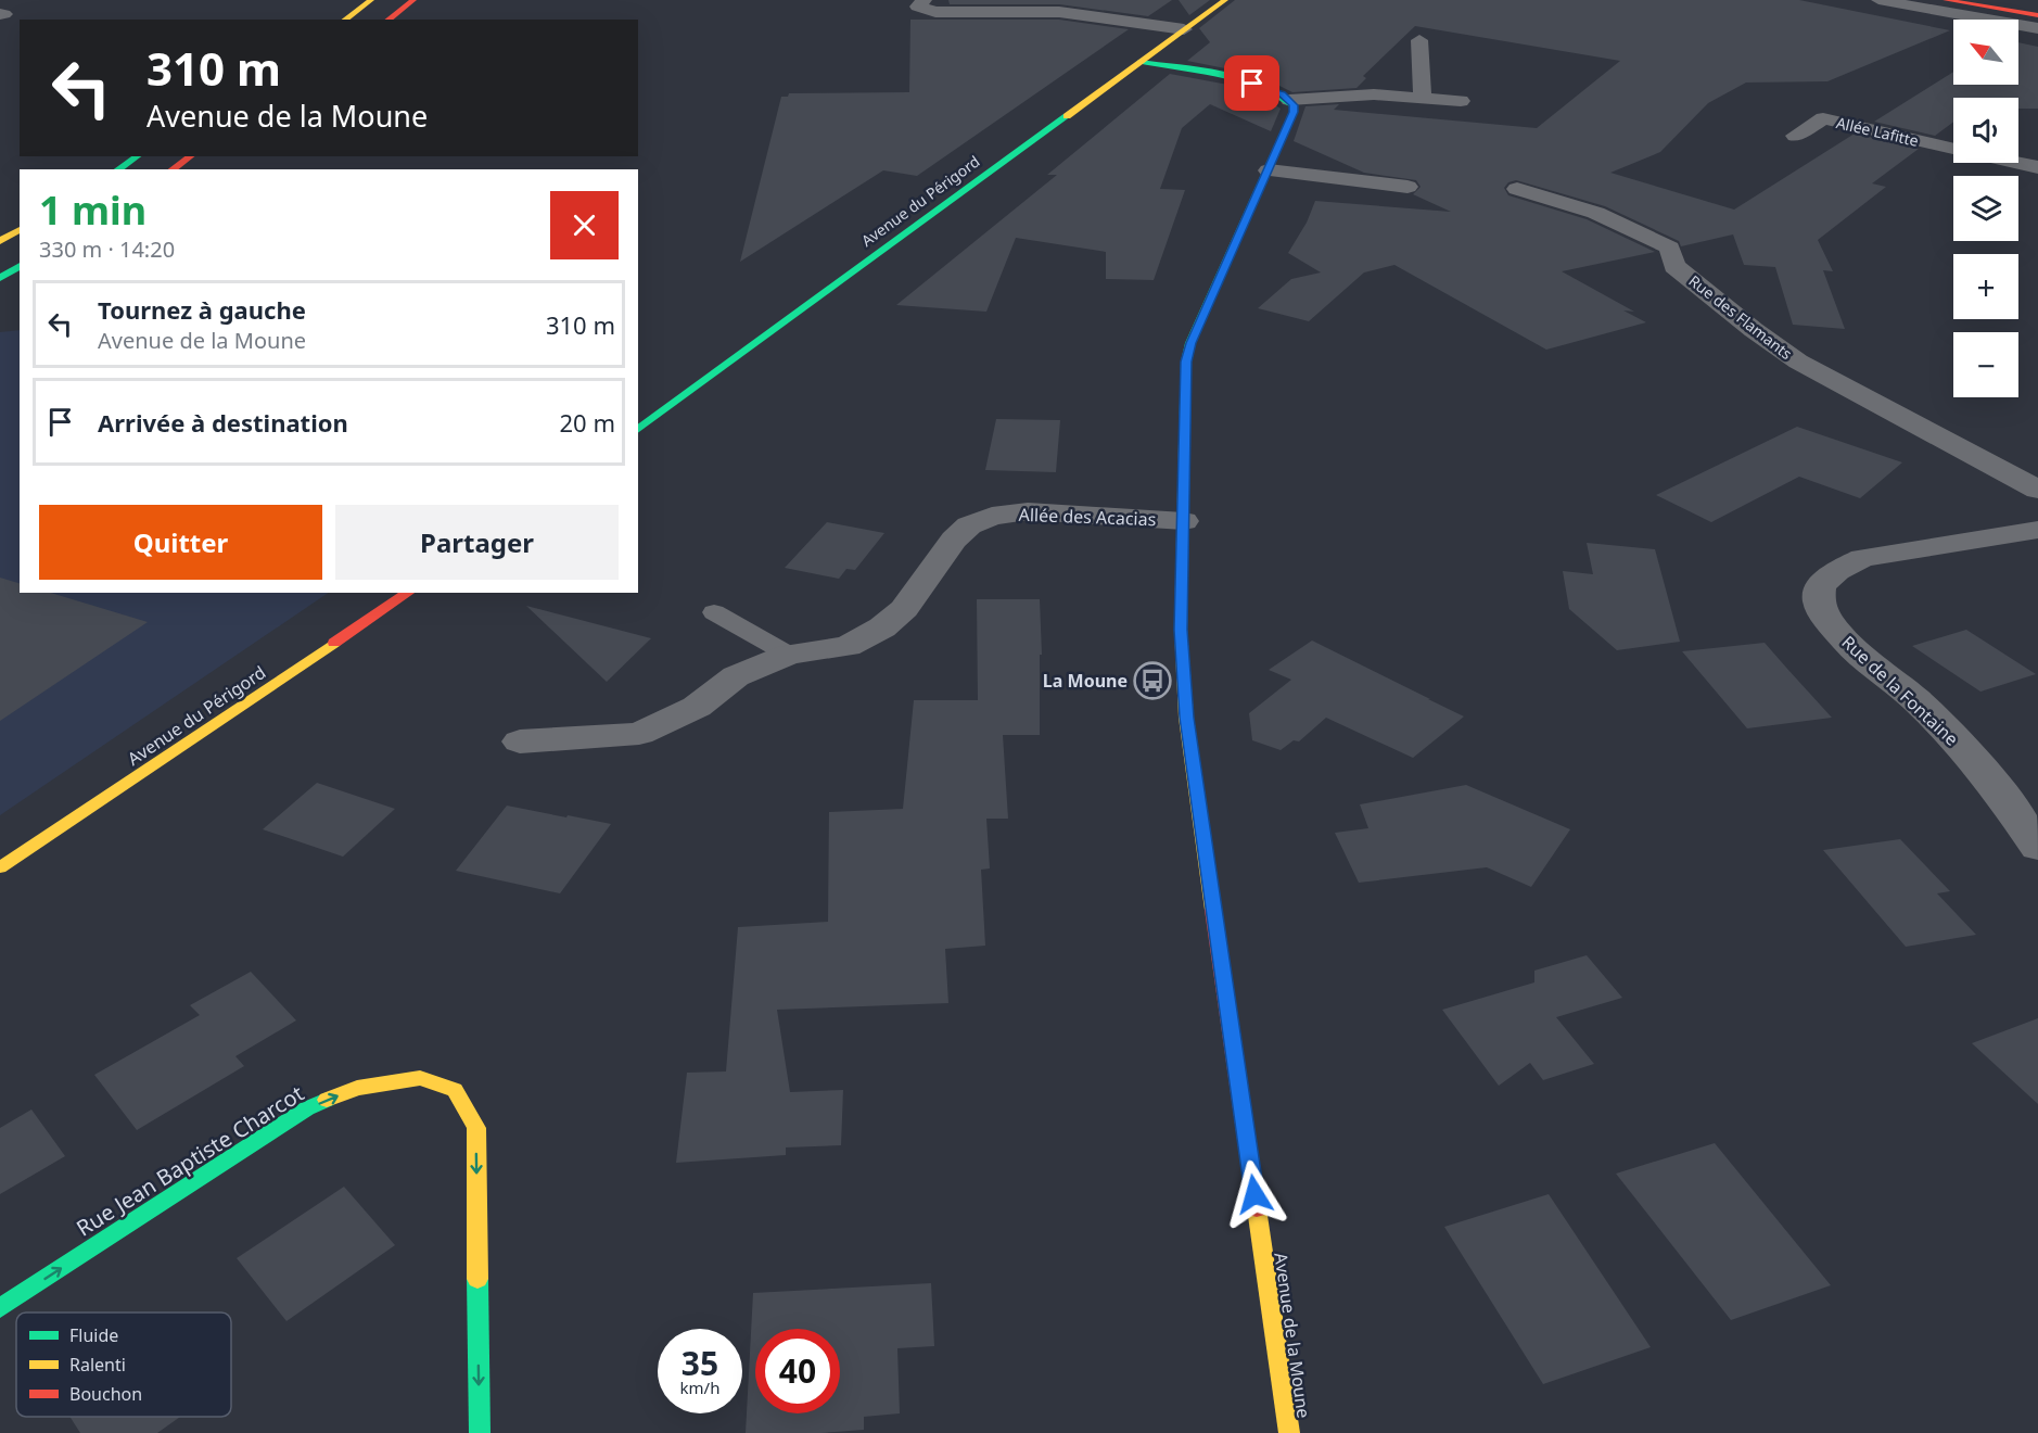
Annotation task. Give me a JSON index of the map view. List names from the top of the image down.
{
  "streets": {
    "main road": ["Avenue du Périgord", "Rue Jean Baptiste Charcot", "Avenue de la Moune"],
    "street": [
      "Allée Lafitte",
      "Rue des Flamants",
      "Allée des Acacias",
      "Rue de la Fontaine"
    ]
  },
  "crossings": [
    ["Allée des Acacias", "Avenue de la Moune"]
  ],
  "places": {
    "bus stop": ["La Moune"]
  },
  "legend": ["Fluide", "Ralenti", "Bouchon"],
  "north": "top left",
  "page": {
    "map_buttons": ["+", "−"],
    "turn": ["310 m", "Avenue de la Moune"],
    "heading": ["1 min", "330 m · 14:20"],
    "list": [
      {
        "name": "Tournez à gauche",
        "note": "Avenue de la Moune",
        "value": "310 m"
      },
      {
        "name": "Arrivée à destination",
        "value": "20 m"
      }
    ],
    "buttons": ["Quitter", "Partager"],
    "speed": "35 km/h",
    "limit": "40"
  }
}
